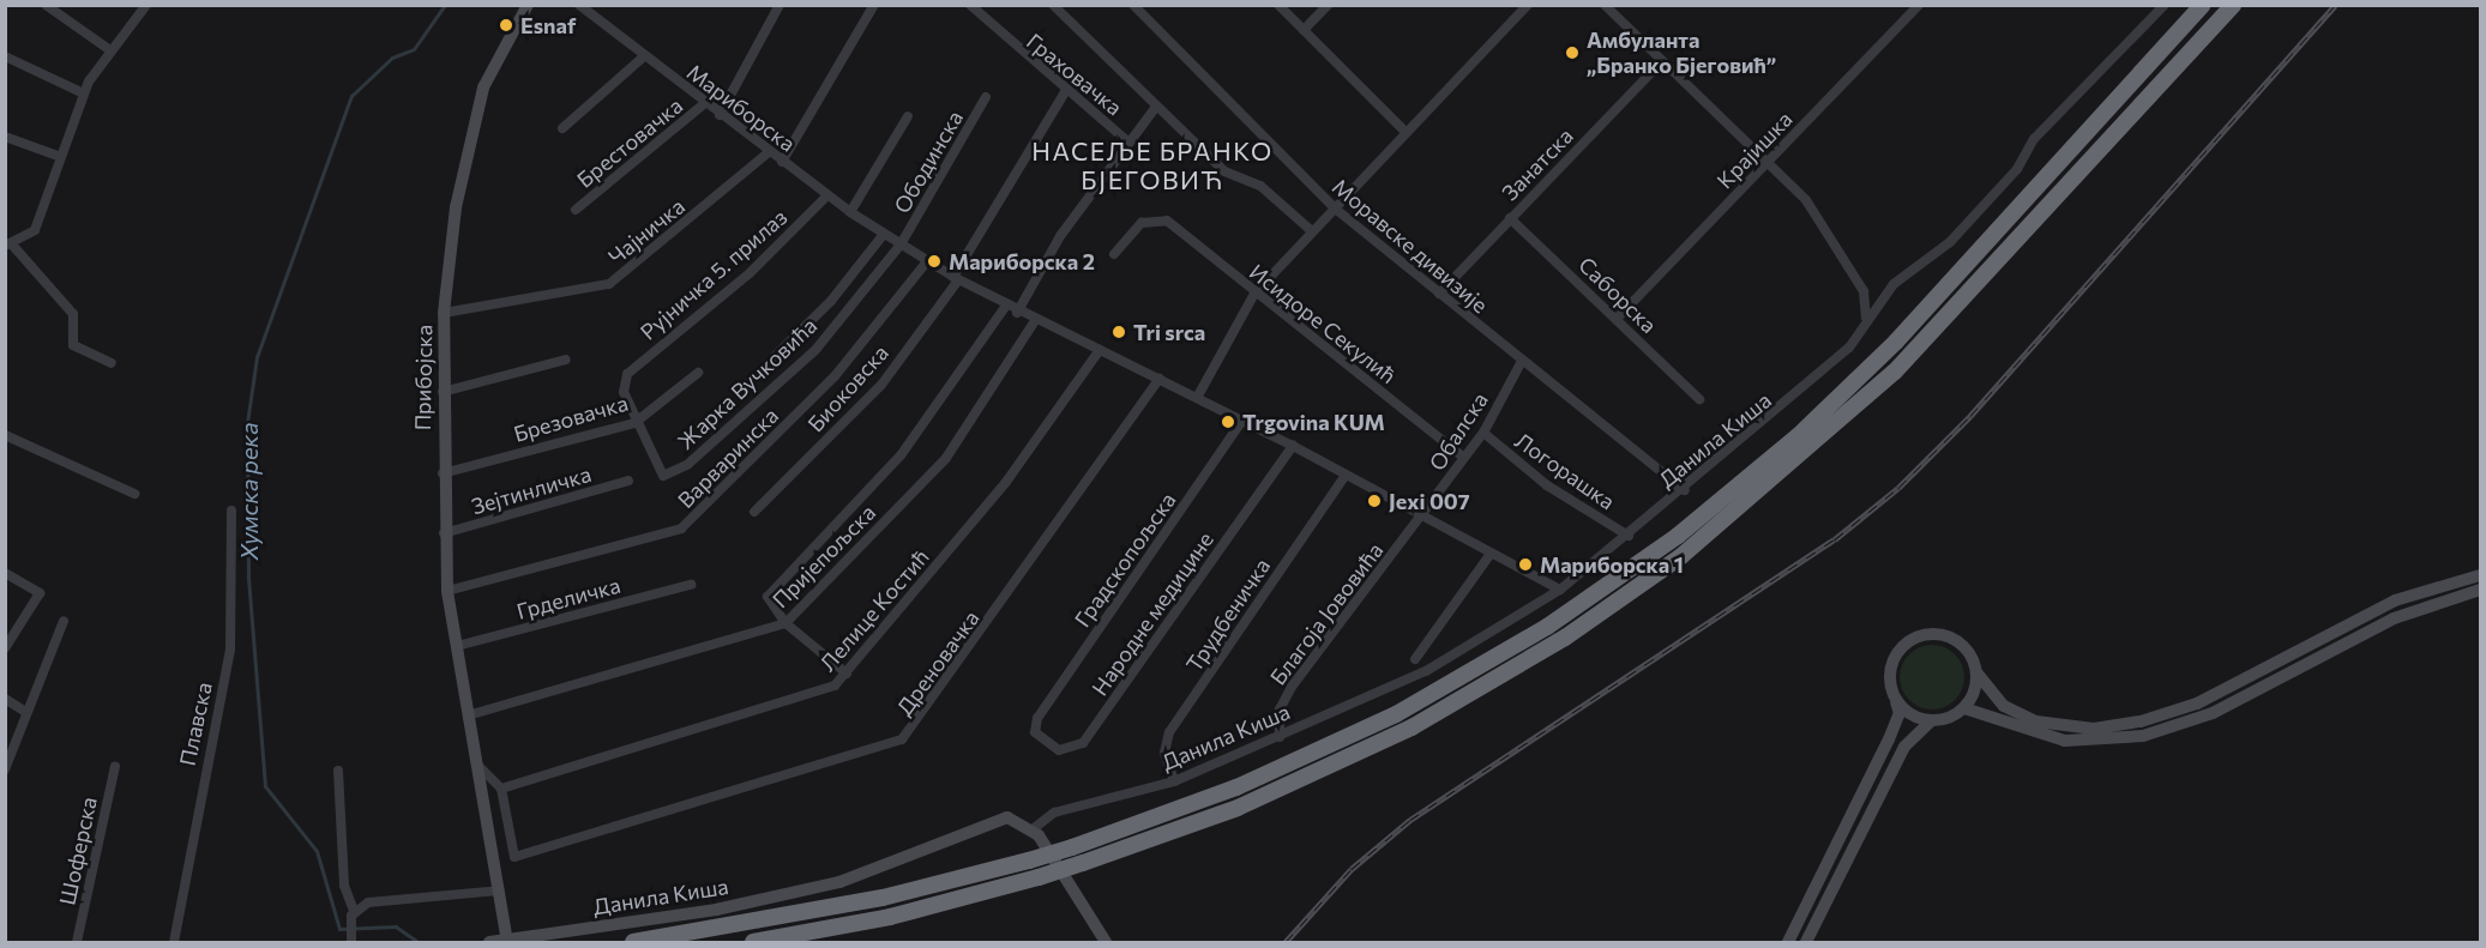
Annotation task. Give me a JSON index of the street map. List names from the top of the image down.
{
  "streets": {
    "main road": ["Прибојска", "Данила Киша"],
    "street": [
      "Граховачка",
      "Мариборска",
      "Брестовачка",
      "Крајишка",
      "Ободинска",
      "Занатска",
      "Чајничка",
      "Моравске дивизије",
      "Рујничка 5. прилаз",
      "Саборска",
      "Исидоре Секулић",
      "Жарка Вучковића",
      "Биоковска",
      "Брезовачка",
      "Обалска",
      "Варваринска",
      "Логорашка",
      "Зејтинличка",
      "Пријепољска",
      "Градскопољска",
      "Грделичка",
      "Лелице Костић",
      "Народне медицине",
      "Благоја Јововића",
      "Трудбеничка",
      "Дреновачка",
      "Плавска",
      "Шоферска"
    ]
  },
  "crossings": [
    ["Граховачка", "Биоковска"],
    ["Мариборска", "Брестовачка"],
    ["Мариборска", "Ободинска"],
    ["Мариборска", "Чајничка"],
    ["Мариборска", "Рујничка 5. прилаз"],
    ["Мариборска", "Жарка Вучковића"],
    ["Мариборска", "Биоковска"],
    ["Мариборска", "Обалска"],
    ["Мариборска", "Данила Киша"],
    ["Мариборска", "Варваринска"],
    ["Мариборска", "Пријепољска"],
    ["Мариборска", "Градскопољска"],
    ["Мариборска", "Лелице Костић"],
    ["Мариборска", "Народне медицине"],
    ["Мариборска", "Благоја Јововића"],
    ["Мариборска", "Трудбеничка"],
    ["Мариборска", "Дреновачка"],
    ["Крајишка", "Саборска"],
    ["Ободинска", "Жарка Вучковића"],
    ["Занатска", "Моравске дивизије"],
    ["Занатска", "Саборска"],
    ["Чајничка", "Прибојска"],
    ["Моравске дивизије", "Обалска"],
    ["Моравске дивизије", "Данила Киша"],
    ["Рујничка 5. прилаз", "Жарка Вучковића"],
    ["Рујничка 5. прилаз", "Брезовачка"],
    ["Исидоре Секулић", "Обалска"],
    ["Прибојска", "Брезовачка"],
    ["Прибојска", "Варваринска"],
    ["Прибојска", "Зејтинличка"],
    ["Прибојска", "Пријепољска"],
    ["Прибојска", "Грделичка"],
    ["Жарка Вучковића", "Брезовачка"],
    ["Обалска", "Логорашка"],
    ["Обалска", "Благоја Јововића"],
    ["Данила Киша", "Логорашка"],
    ["Данила Киша", "Благоја Јововића"],
    ["Данила Киша", "Трудбеничка"],
    ["Градскопољска", "Народне медицине"],
    ["Лелице Костић", "Дреновачка"]
  ],
  "districts": ["НАСЕЉЕ БРАНКО БЈЕГОВИЋ"],
  "water": ["Хумска река"],
  "places": [
    "Esnaf",
    "Амбуланта „Бранко Бјеговић”",
    "Мариборска 2",
    "Tri srca",
    "Trgovina KUM",
    "Jexi 007",
    "Мариборска 1"
  ]
}
